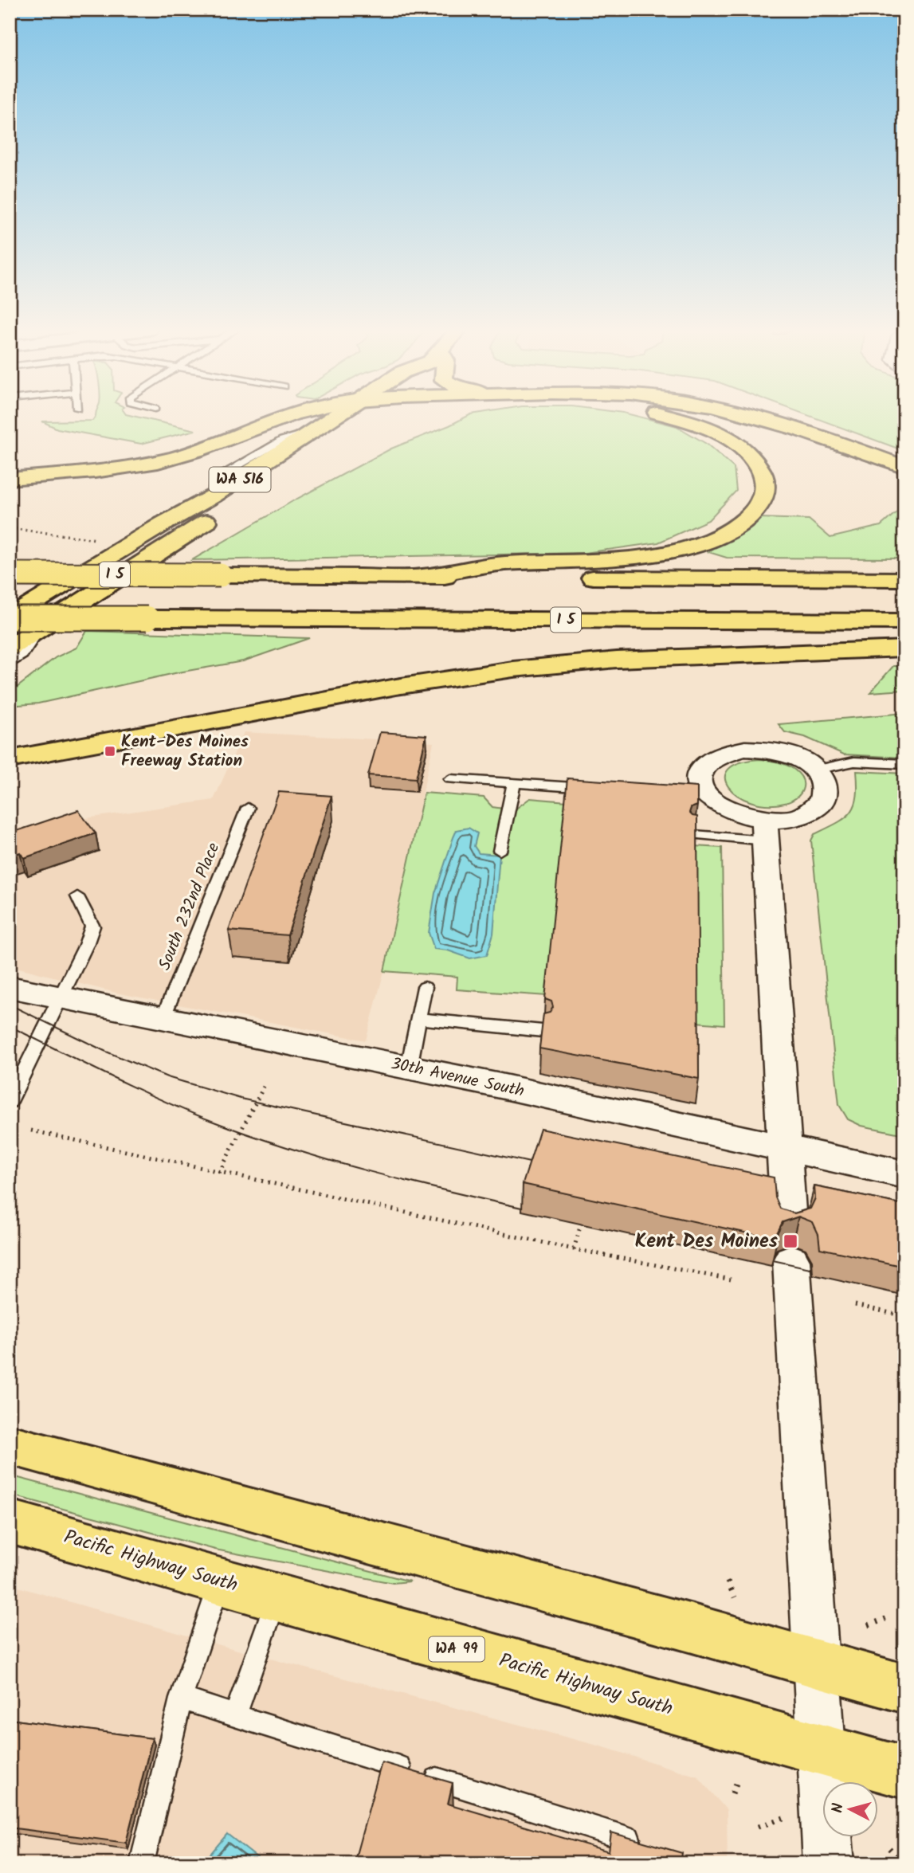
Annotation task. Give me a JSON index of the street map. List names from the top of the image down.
{
  "streets": {
    "main road": [
      "WA 516",
      "I 5",
      "Pacific Highway South",
      "WA 99"
    ],
    "street": ["30th Avenue South"],
    "lane": ["South 232nd Place"]
  },
  "crossings": [
    ["WA 516", "I 5"],
    ["South 232nd Place", "30th Avenue South"]
  ],
  "places": {
    "transit": ["Kent-Des Moines Freeway Station", "Kent Des Moines"]
  },
  "north": "left"
}
